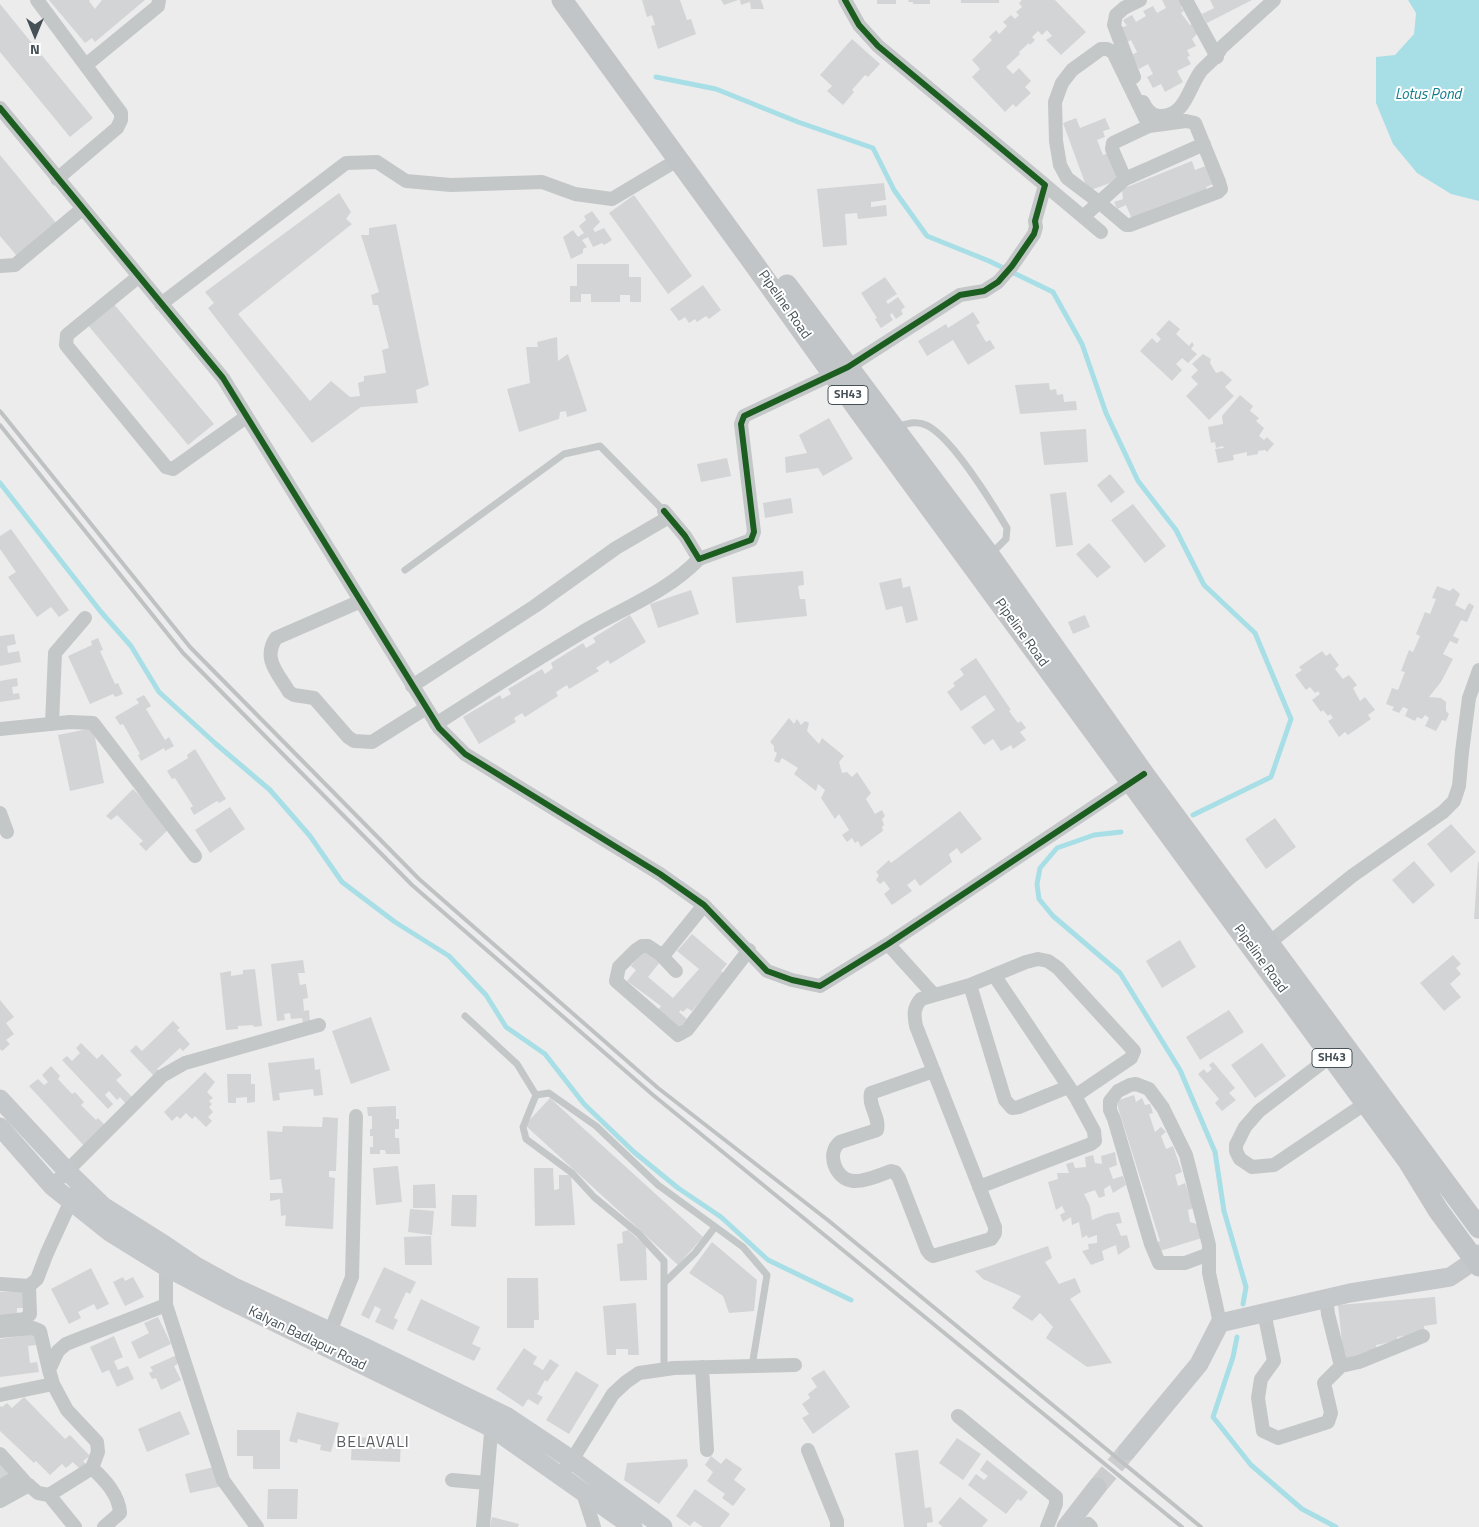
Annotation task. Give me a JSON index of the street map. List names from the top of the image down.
{
  "streets": {
    "main road": ["Pipeline Road", "SH43", "Kalyan Badlapur Road"]
  },
  "districts": ["BELAVALI"],
  "water": ["Lotus Pond"],
  "north": "bottom"
}
